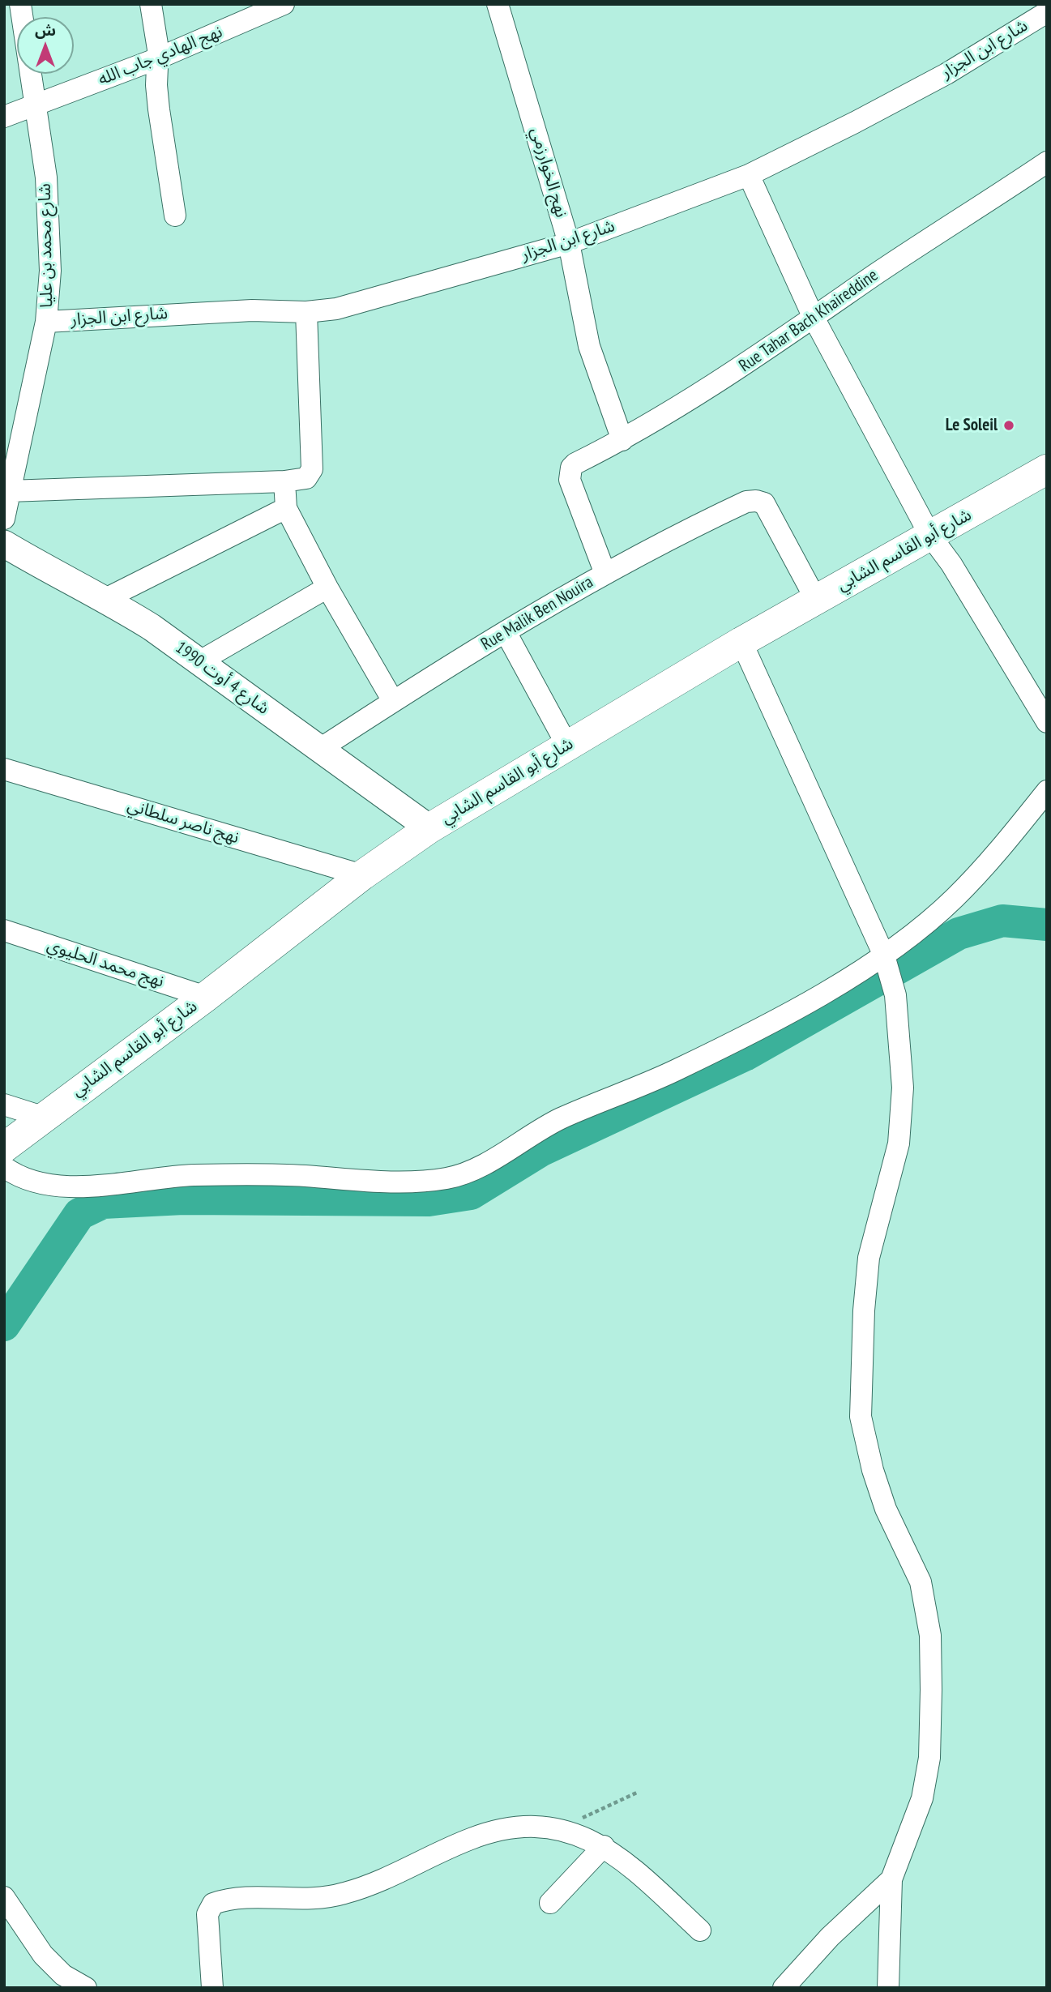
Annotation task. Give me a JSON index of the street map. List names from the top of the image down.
{
  "streets": {
    "main road": ["شارع أبو القاسم الشابي"],
    "street": [
      "شارع ابن الجزار",
      "نهج الهادي جاب الله",
      "نهج الخوارزمي",
      "شارع محمد بن عليا",
      "Rue Tahar Bach Khaireddine",
      "Rue Malik Ben Nouira",
      "شارع 4 أوت 1990",
      "نهج ناصر سلطاني",
      "نهج محمد الحليوي"
    ]
  },
  "crossings": [
    ["شارع ابن الجزار", "نهج الخوارزمي"],
    ["شارع ابن الجزار", "شارع محمد بن عليا"],
    ["نهج الهادي جاب الله", "شارع محمد بن عليا"],
    ["نهج الخوارزمي", "Rue Tahar Bach Khaireddine"],
    ["Rue Tahar Bach Khaireddine", "Rue Malik Ben Nouira"],
    ["شارع أبو القاسم الشابي", "Rue Malik Ben Nouira"],
    ["شارع أبو القاسم الشابي", "شارع 4 أوت 1990"],
    ["شارع أبو القاسم الشابي", "نهج ناصر سلطاني"],
    ["شارع أبو القاسم الشابي", "نهج محمد الحليوي"],
    ["Rue Malik Ben Nouira", "شارع 4 أوت 1990"]
  ],
  "places": ["Le Soleil"],
  "north": "top"
}
